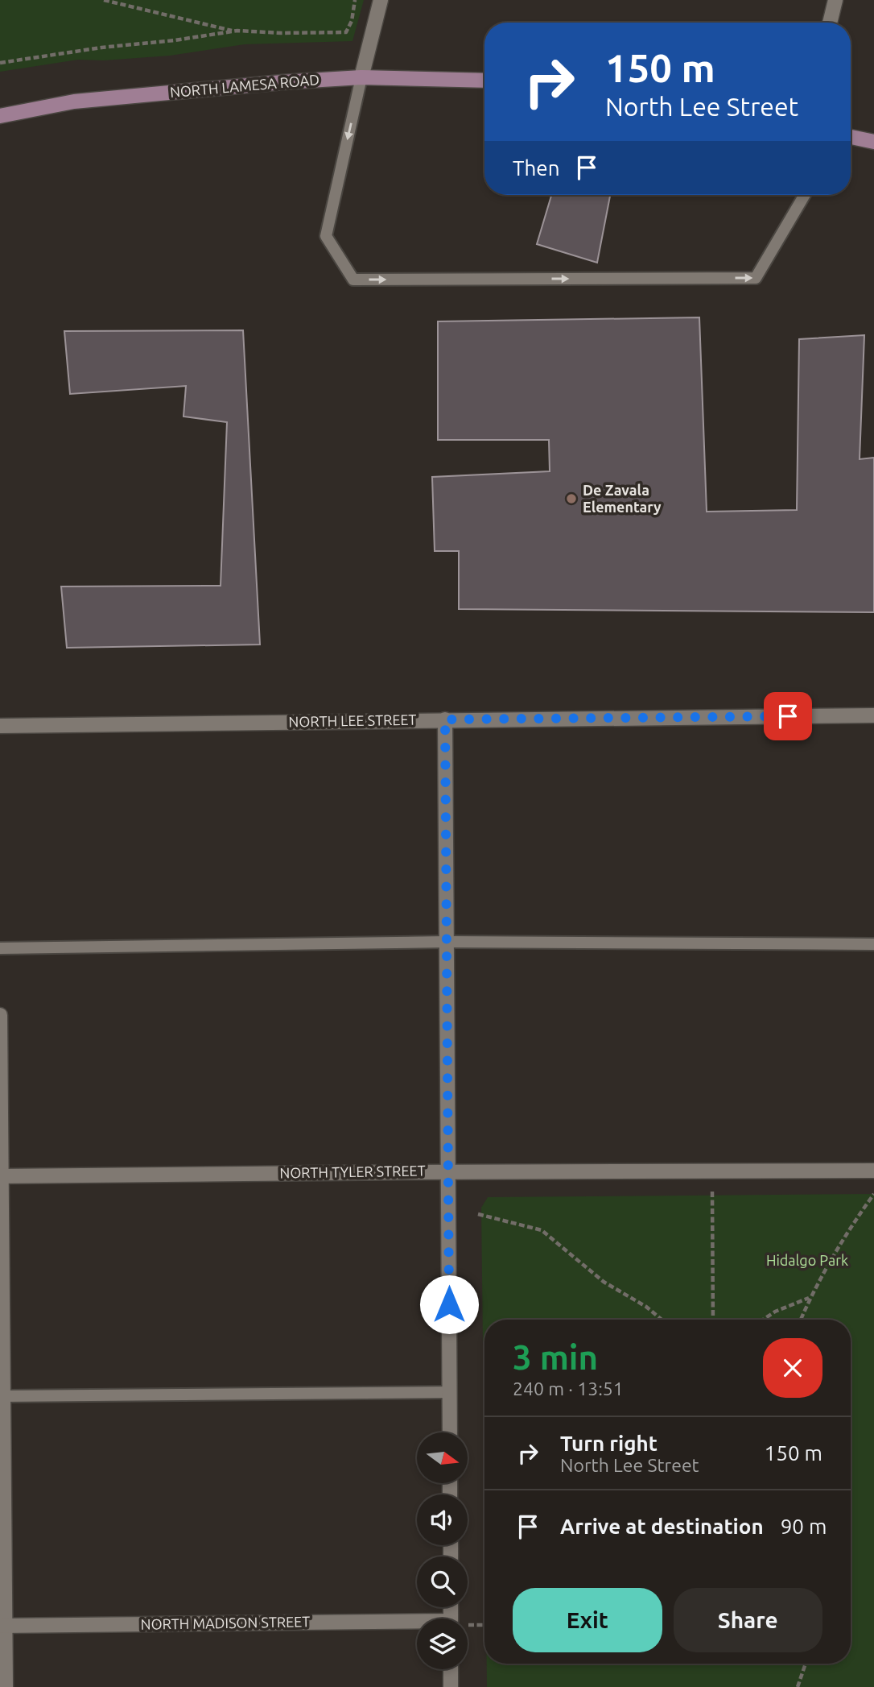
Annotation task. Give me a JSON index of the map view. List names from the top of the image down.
{
  "streets": {
    "main road": ["NORTH LAMESA ROAD"],
    "street": ["NORTH LEE STREET", "NORTH TYLER STREET", "NORTH MADISON STREET"]
  },
  "parks": ["Hidalgo Park"],
  "places": ["De Zavala Elementary"],
  "north": "right",
  "page": {
    "turn": ["150 m", "North Lee Street"],
    "then": "Then",
    "heading": ["3 min", "240 m · 13:51"],
    "list": [
      {
        "name": "Turn right",
        "note": "North Lee Street",
        "value": "150 m"
      },
      {
        "name": "Arrive at destination",
        "value": "90 m"
      }
    ],
    "buttons": ["Exit", "Share"]
  }
}
